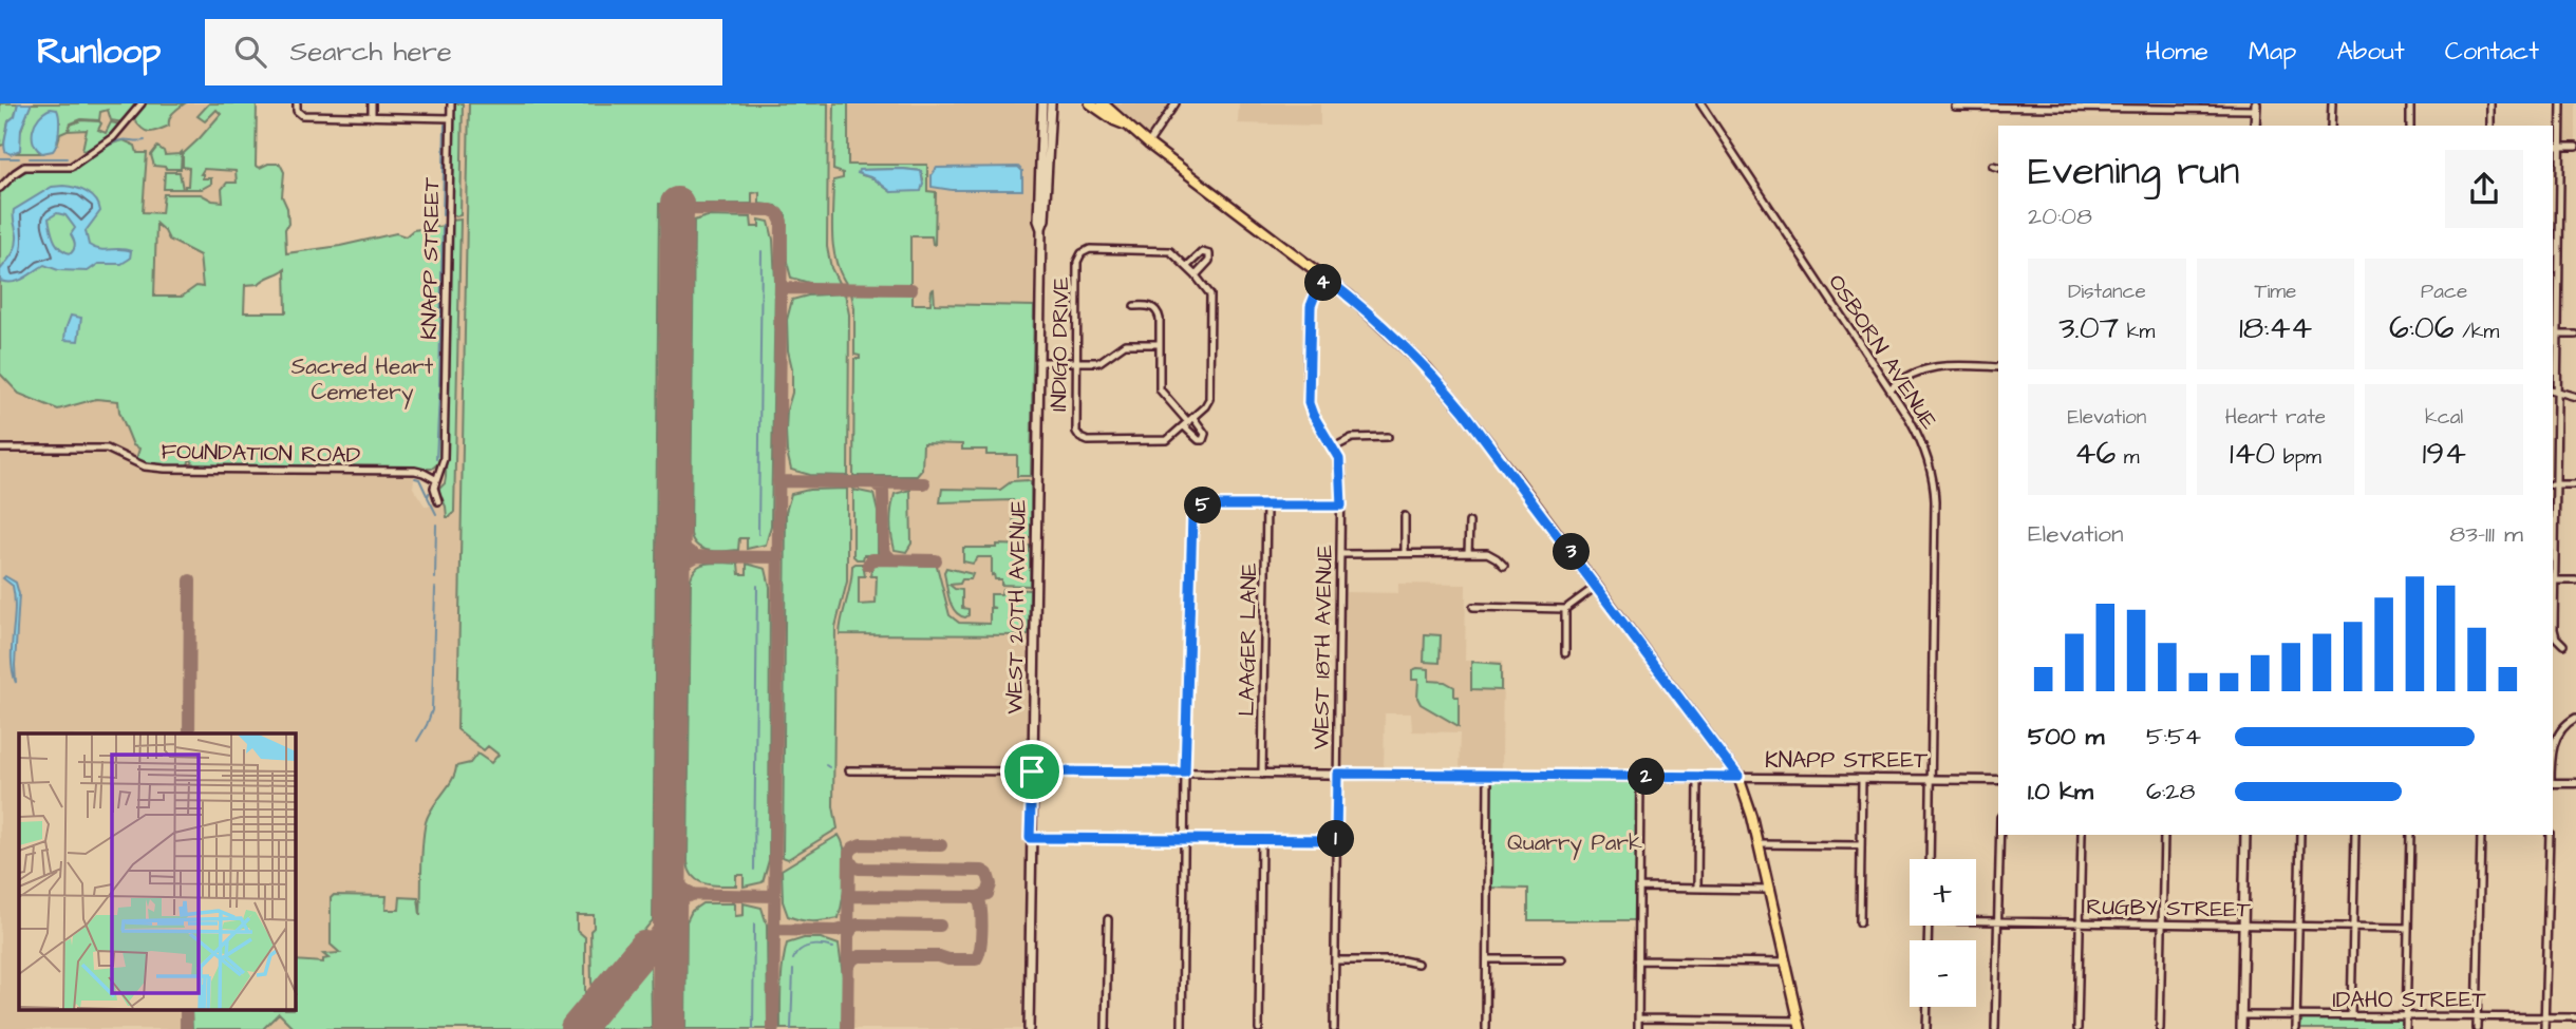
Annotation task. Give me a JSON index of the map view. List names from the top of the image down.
{
  "streets": {
    "main road": ["WEST 20TH AVENUE"],
    "street": [
      "KNAPP STREET",
      "INDIGO DRIVE",
      "OSBORN AVENUE",
      "FOUNDATION ROAD",
      "LAAGER LANE",
      "WEST 18TH AVENUE",
      "RUGBY STREET",
      "IDAHO STREET"
    ]
  },
  "crossings": [
    ["KNAPP STREET", "OSBORN AVENUE"],
    ["KNAPP STREET", "FOUNDATION ROAD"],
    ["KNAPP STREET", "WEST 20TH AVENUE"],
    ["KNAPP STREET", "LAAGER LANE"],
    ["KNAPP STREET", "WEST 18TH AVENUE"]
  ],
  "parks": ["Sacred Heart Cemetery", "Quarry Park"],
  "page": {
    "header": "Runloop",
    "search": "Search here",
    "nav": [
      "Home",
      "Map",
      "About",
      "Contact"
    ],
    "heading": ["Evening run", "20:08"],
    "stats": [
      ["Distance", "3.07 km"],
      ["Time", "18:44"],
      ["Pace", "6:06 /km"],
      ["Elevation", "46 m"],
      ["Heart rate", "140 bpm"],
      ["kcal", "194"]
    ],
    "pins": [
      "4",
      "5",
      "3",
      "2",
      "1"
    ],
    "chart": ["Elevation", "83–111 m"],
    "list": [
      {
        "name": "500 m",
        "note": "5:54"
      },
      {
        "name": "1.0 km",
        "note": "6:28"
      }
    ],
    "map_buttons": ["+", "−"]
  }
}
